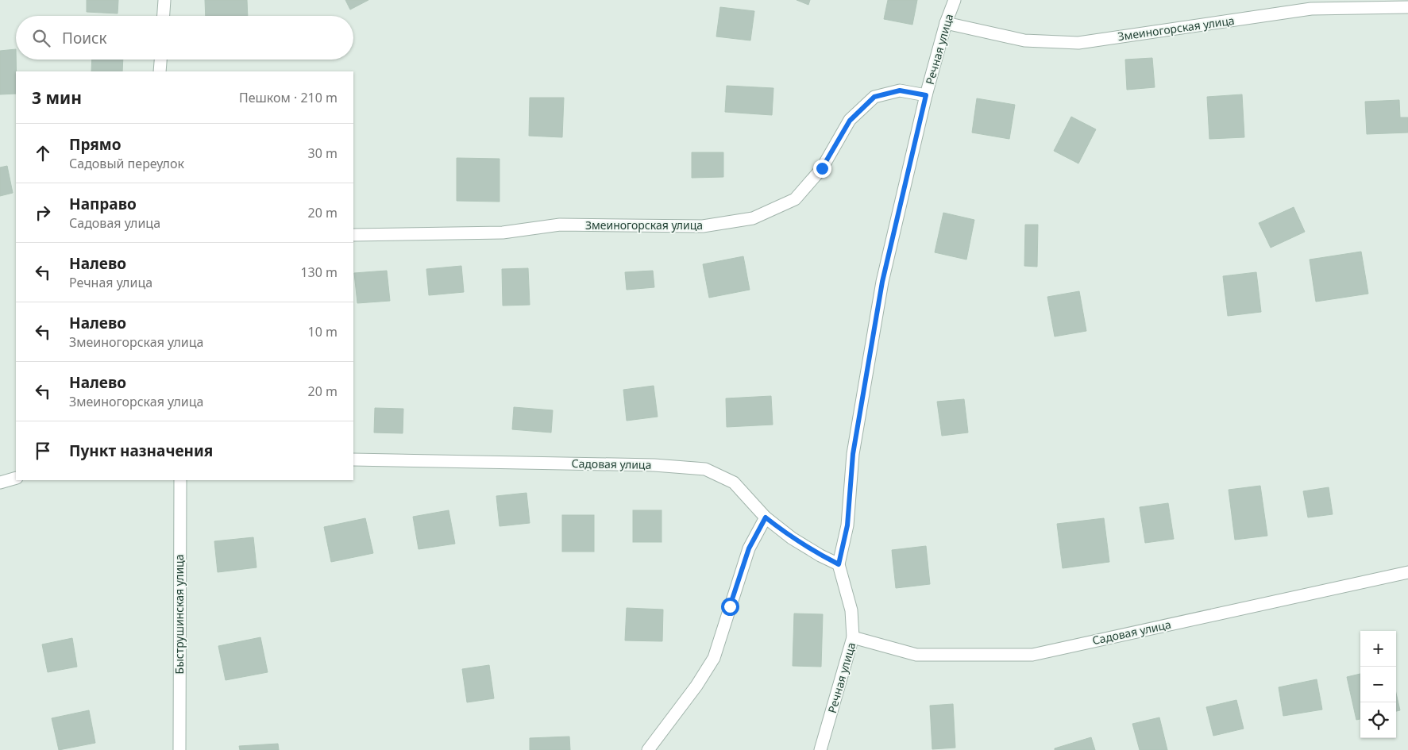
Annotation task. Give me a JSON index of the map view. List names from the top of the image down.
{
  "streets": {
    "street": [
      "Змеиногорская улица",
      "Речная улица",
      "Садовая улица",
      "Быструшинская улица"
    ]
  },
  "crossings": [
    ["Змеиногорская улица", "Речная улица"],
    ["Речная улица", "Садовая улица"]
  ],
  "page": {
    "search": "Поиск",
    "heading": ["3 мин", "Пешком · 210 m"],
    "list": [
      ["Прямо", "Садовый переулок", "30 m"],
      ["Направо", "Садовая улица", "20 m"],
      ["Налево", "Речная улица", "130 m"],
      ["Налево", "Змеиногорская улица", "10 m"],
      ["Налево", "Змеиногорская улица", "20 m"],
      "Пункт назначения"
    ],
    "map_buttons": ["+", "−"]
  }
}
